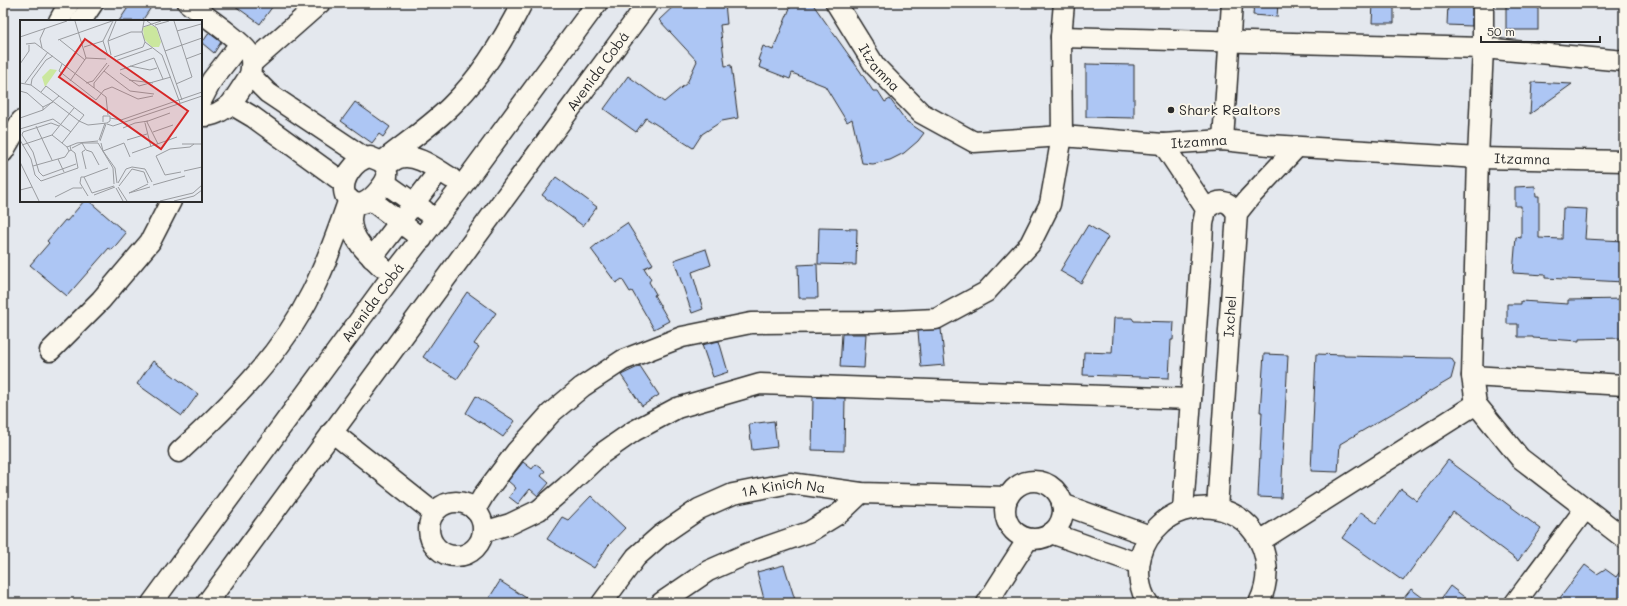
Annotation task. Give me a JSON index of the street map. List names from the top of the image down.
{
  "streets": {
    "street": [
      "Itzamna",
      "Avenida Cobá",
      "Ixchel",
      "1A Kinich Na"
    ]
  },
  "places": ["Shark Realtors"],
  "scale_bar": "50 m"
}
